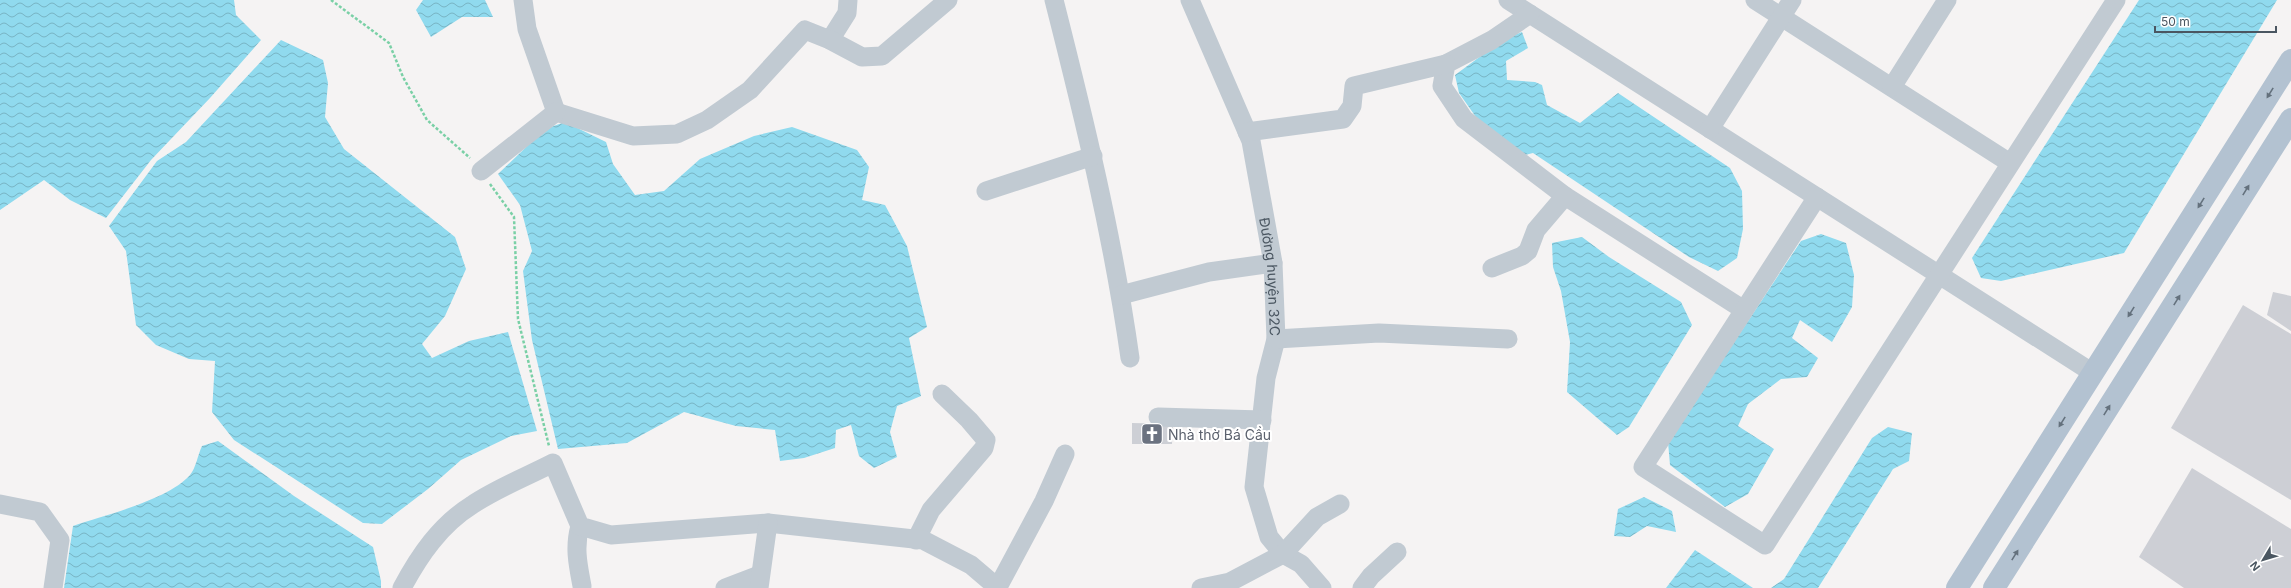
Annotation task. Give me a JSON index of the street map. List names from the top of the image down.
{
  "streets": {
    "street": ["Đường huyện 32C"]
  },
  "places": {
    "church": ["Nhà thờ Bá Cầu"]
  },
  "scale_bar": "50 m",
  "north": "bottom left"
}
